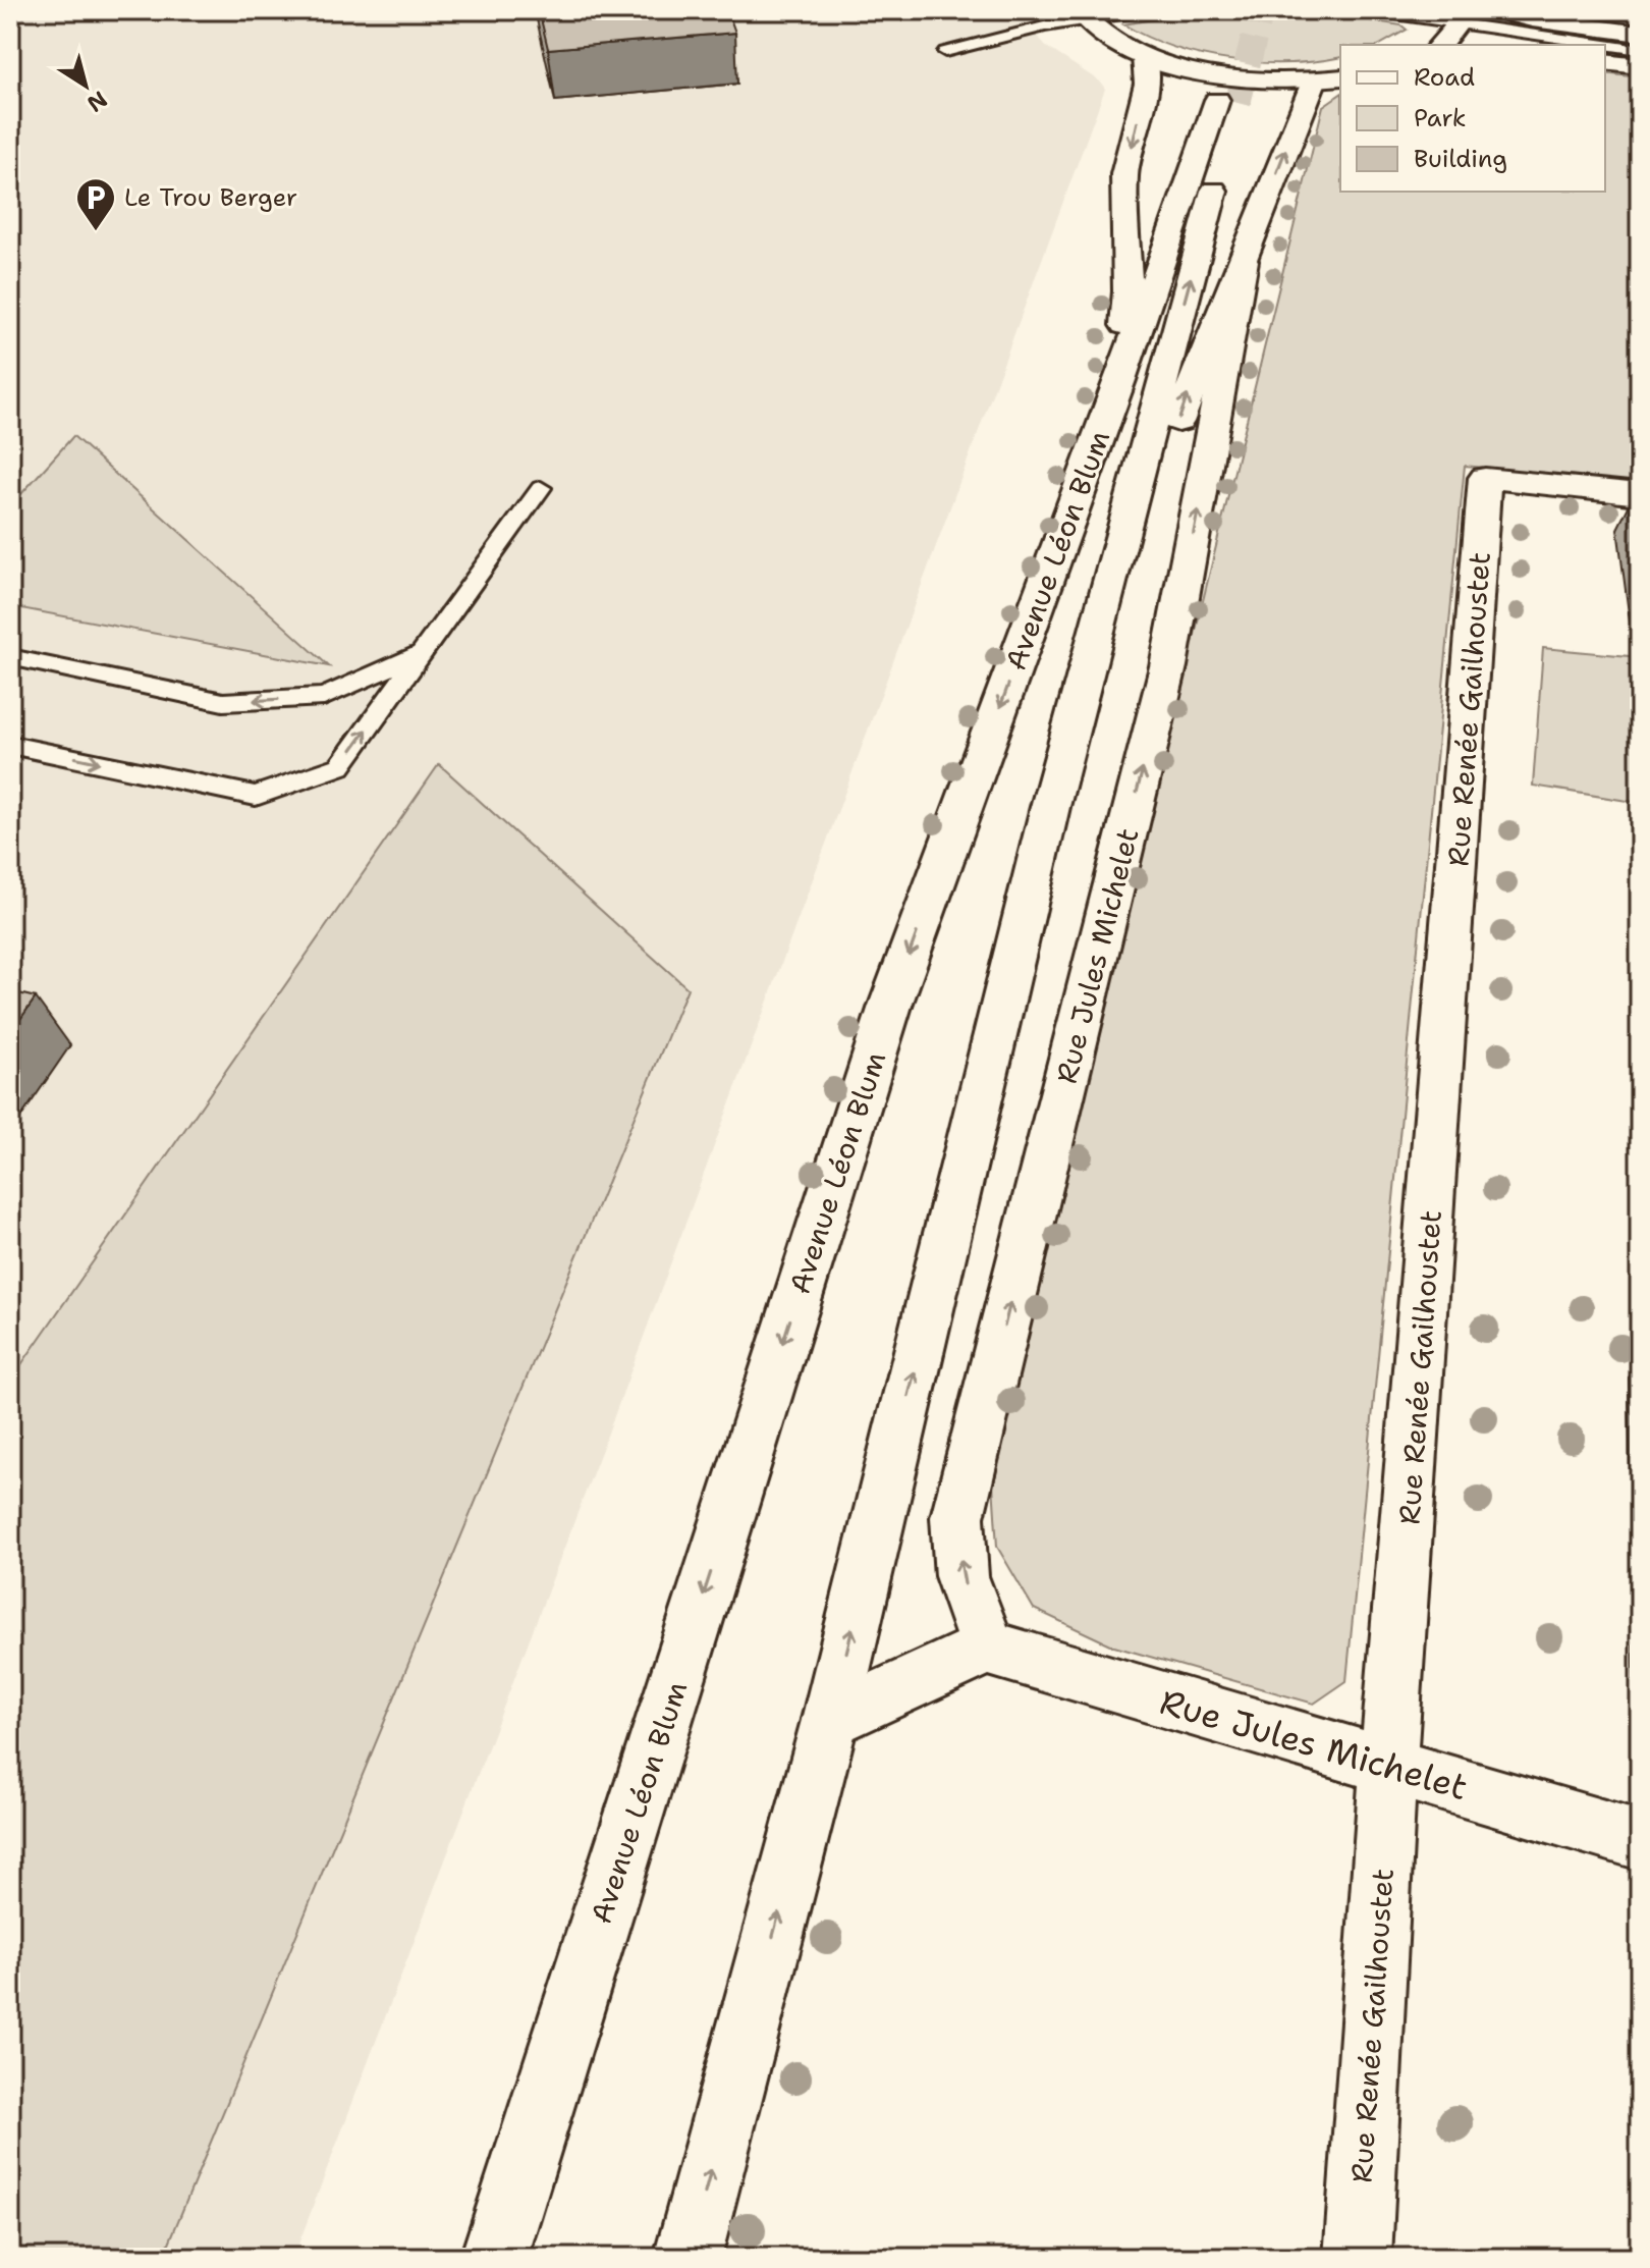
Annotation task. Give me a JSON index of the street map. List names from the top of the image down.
{
  "streets": {
    "main road": ["Avenue Léon Blum", "Rue Renée Gailhoustet", "Rue Jules Michelet"]
  },
  "crossings": [
    ["Rue Renée Gailhoustet", "Rue Jules Michelet"]
  ],
  "places": {
    "parking": ["Le Trou Berger"]
  },
  "legend": ["Road", "Park", "Building"],
  "north": "bottom right"
}
